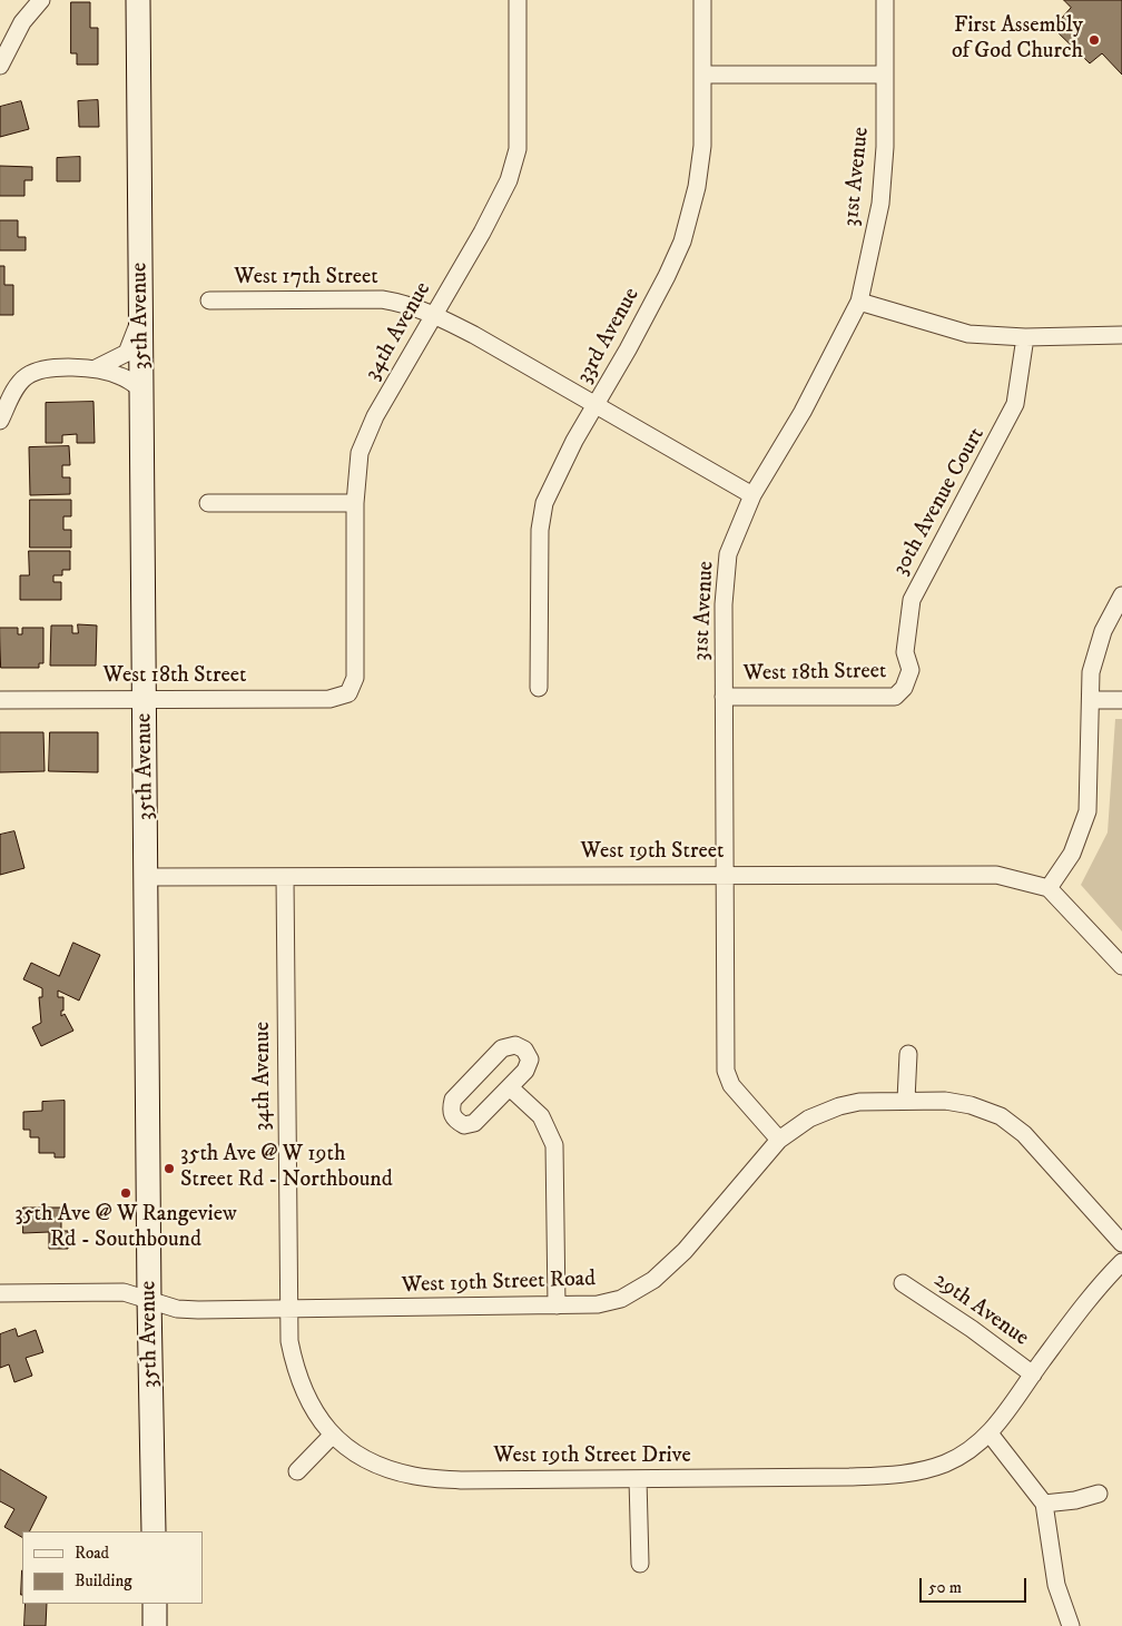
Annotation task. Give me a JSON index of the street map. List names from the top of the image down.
{
  "streets": {
    "main road": ["35th Avenue"],
    "street": [
      "31st Avenue",
      "West 17th Street",
      "34th Avenue",
      "33rd Avenue",
      "30th Avenue Court",
      "West 18th Street",
      "West 19th Street",
      "West 19th Street Road",
      "29th Avenue",
      "West 19th Street Drive"
    ]
  },
  "crossings": [
    ["31st Avenue", "West 17th Street"],
    ["31st Avenue", "West 18th Street"],
    ["31st Avenue", "West 19th Street"],
    ["31st Avenue", "West 19th Street Road"],
    ["West 17th Street", "34th Avenue"],
    ["West 17th Street", "33rd Avenue"],
    ["35th Avenue", "West 18th Street"],
    ["35th Avenue", "West 19th Street"],
    ["35th Avenue", "West 19th Street Road"],
    ["34th Avenue", "West 18th Street"],
    ["34th Avenue", "West 19th Street"],
    ["34th Avenue", "West 19th Street Road"],
    ["34th Avenue", "West 19th Street Drive"],
    ["30th Avenue Court", "West 18th Street"],
    ["West 19th Street Road", "West 19th Street Drive"],
    ["29th Avenue", "West 19th Street Drive"]
  ],
  "places": ["First Assembly of God Church", "35th Ave @ W 19th Street Rd - Northbound", "35th Ave @ W Rangeview Rd - Southbound"],
  "legend": ["Road", "Building"],
  "scale_bar": "50 m"
}
